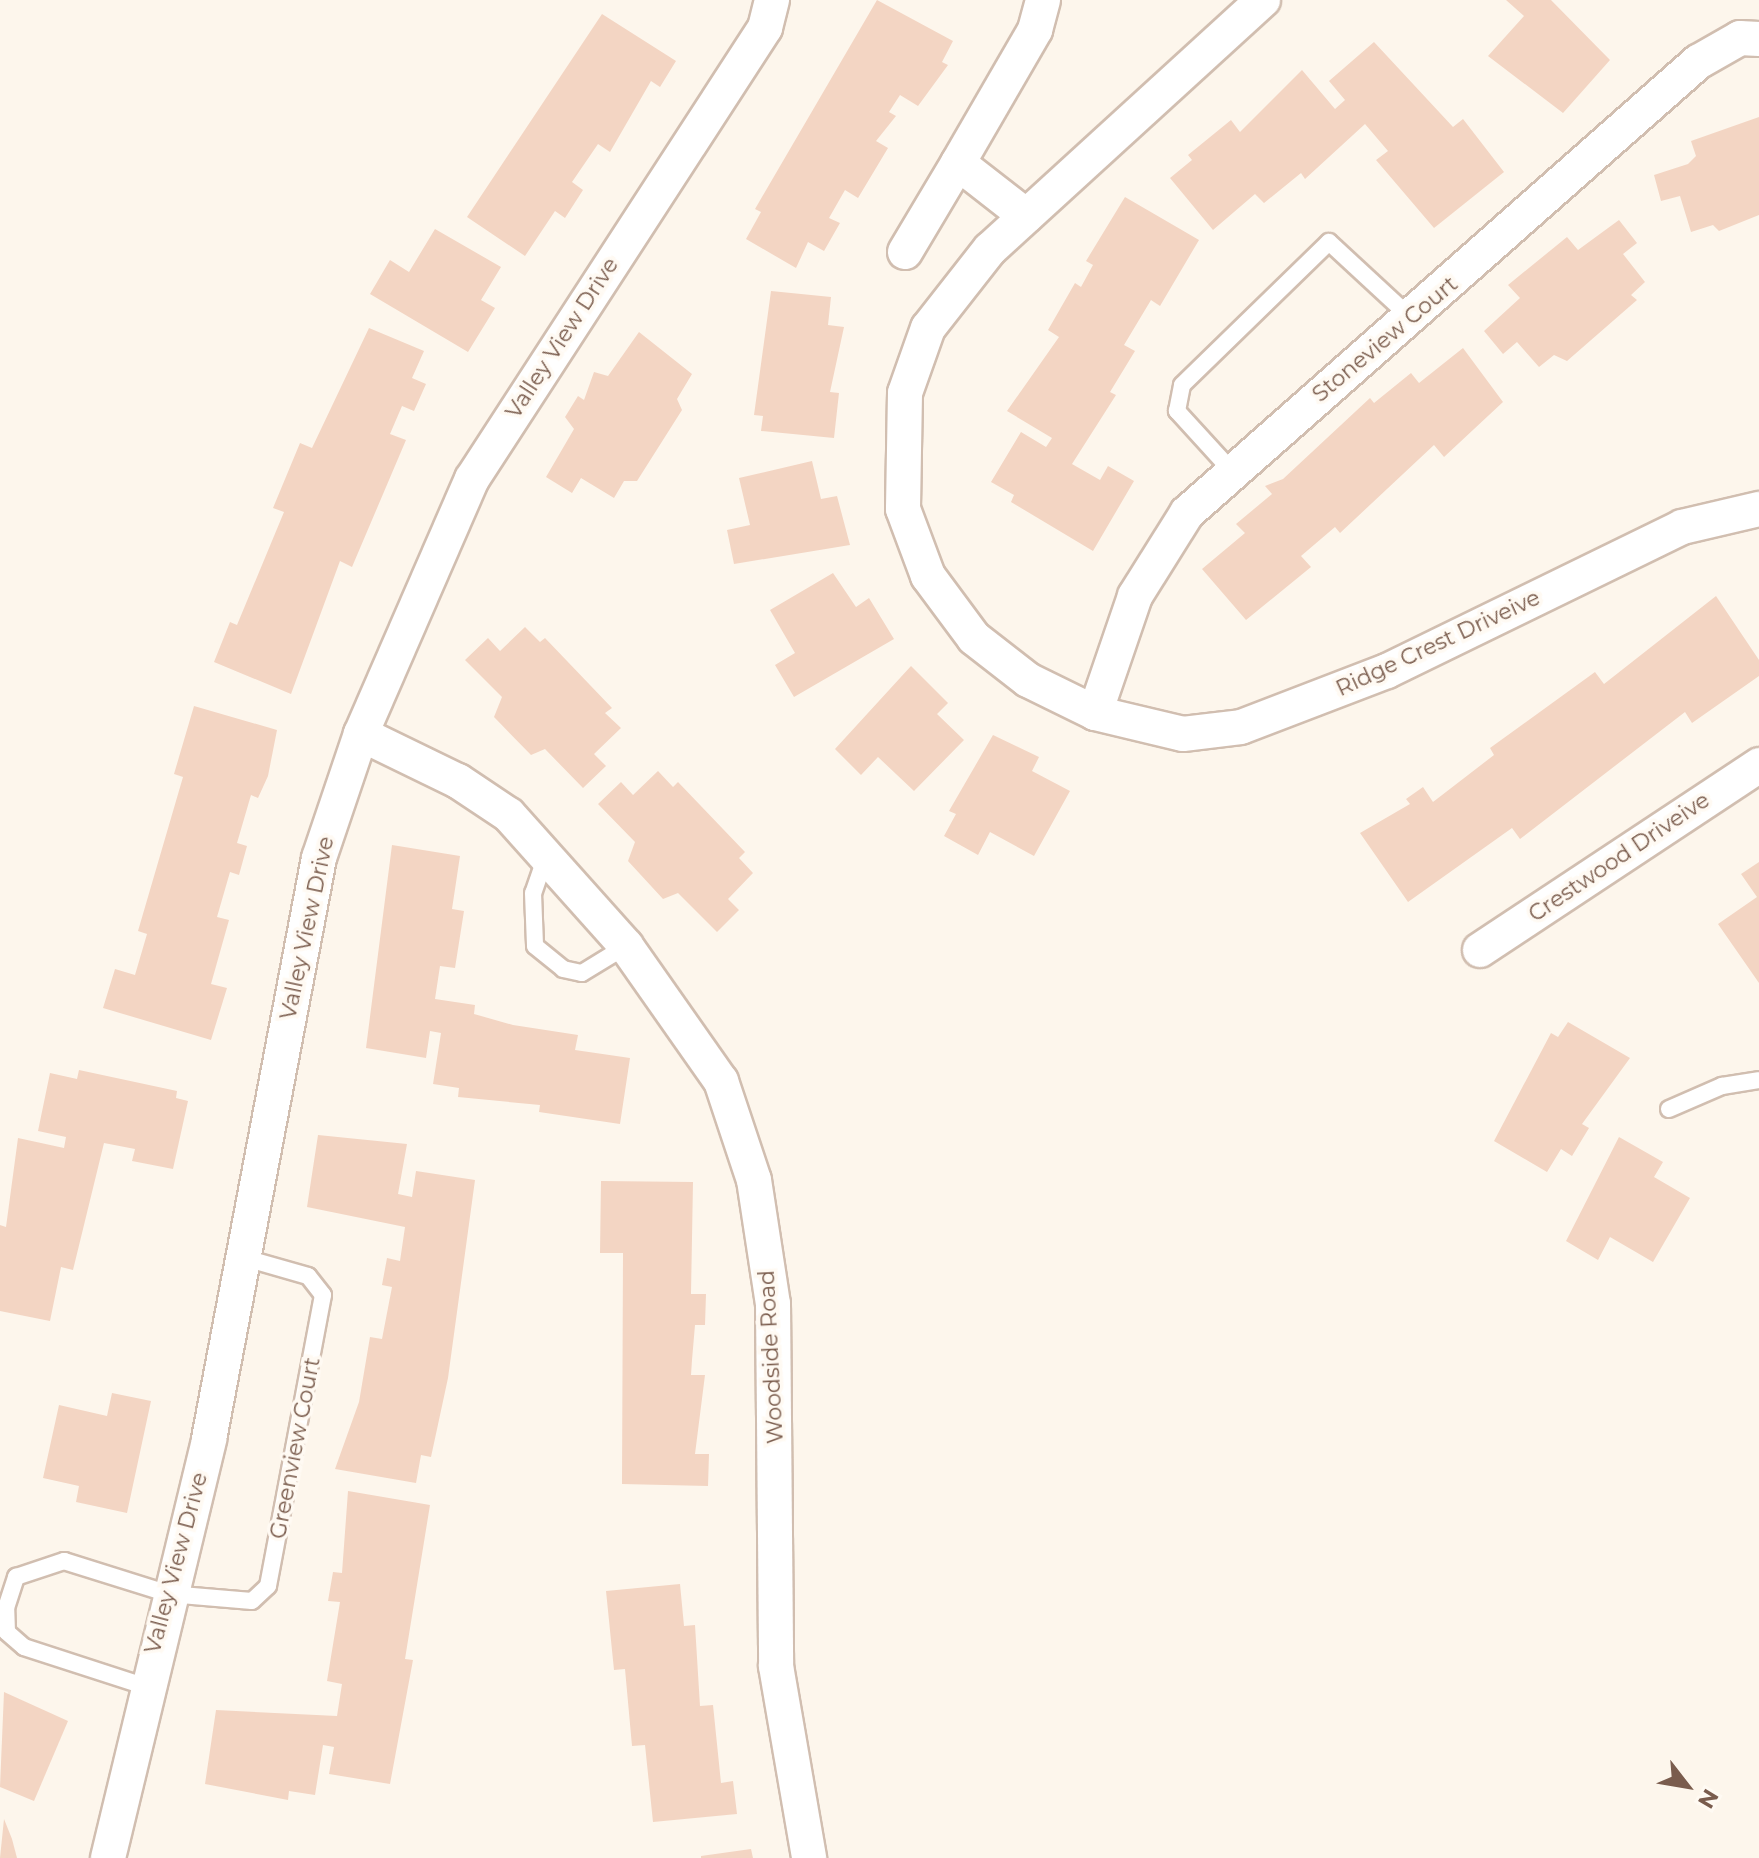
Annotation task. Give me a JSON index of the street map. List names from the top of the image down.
{
  "streets": {
    "street": [
      "Valley View Drive",
      "Stoneview Court",
      "Ridge Crest Driveive",
      "Crestwood Driveive",
      "Woodside Road"
    ],
    "lane": ["Greenview Court"]
  },
  "crossings": [
    ["Valley View Drive", "Woodside Road"],
    ["Valley View Drive", "Greenview Court"],
    ["Stoneview Court", "Ridge Crest Driveive"]
  ],
  "north": "bottom right"
}
